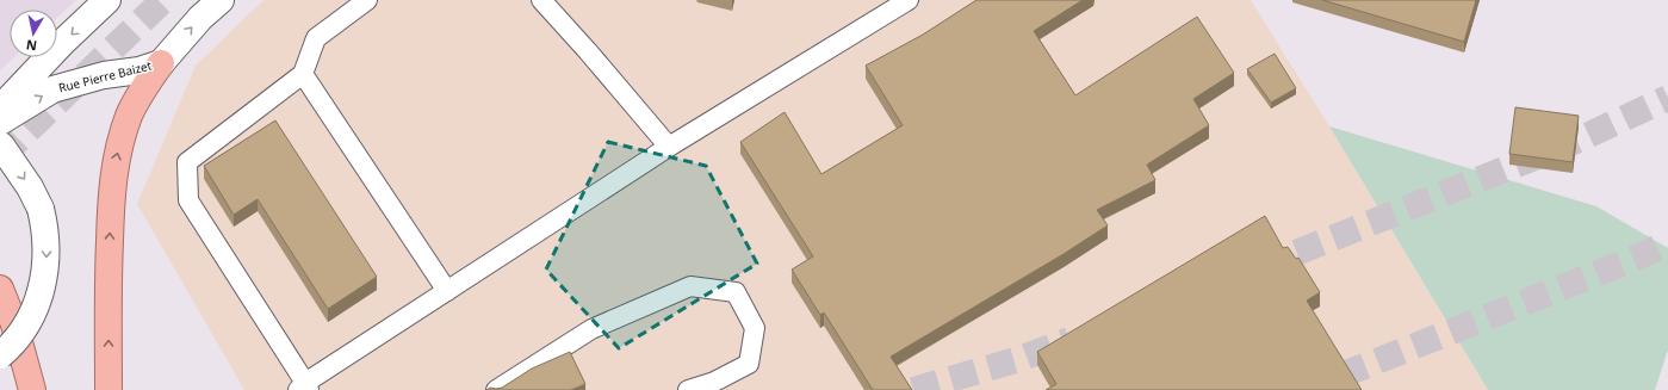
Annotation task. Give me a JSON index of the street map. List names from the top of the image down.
{
  "streets": {
    "street": ["Rue Pierre Baizet"]
  },
  "north": "bottom"
}
